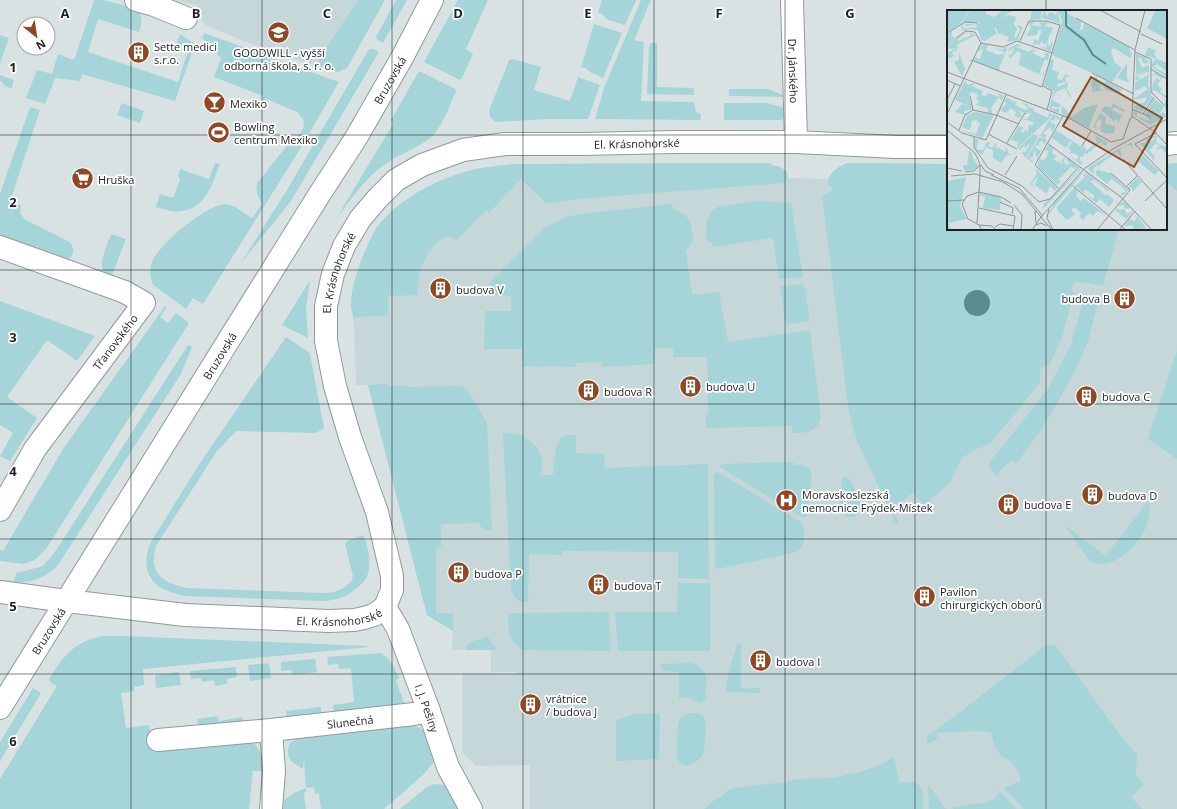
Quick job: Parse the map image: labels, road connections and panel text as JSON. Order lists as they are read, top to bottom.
{
  "streets": {
    "street": [
      "Dr. Jánského",
      "Bruzovská",
      "El. Krásnohorské",
      "Třanovského",
      "I. J. Pešiny",
      "Slunečná"
    ]
  },
  "crossings": [
    ["Dr. Jánského", "El. Krásnohorské"],
    ["Bruzovská", "El. Krásnohorské"],
    ["El. Krásnohorské", "I. J. Pešiny"],
    ["I. J. Pešiny", "Slunečná"]
  ],
  "places": {
    "school or university": ["GOODWILL - vyšší odborná škola, s. r. o."],
    "building": [
      "Sette medici s.r.o.",
      "budova V",
      "budova B",
      "budova U",
      "budova R",
      "budova C",
      "budova D",
      "budova E",
      "budova P",
      "budova T",
      "Pavilon chirurgických oborů",
      "budova I",
      "vrátnice / budova J"
    ],
    "bar": ["Mexiko"],
    "sports": ["Bowling centrum Mexiko"],
    "supermarket": ["Hruška"],
    "hospital": ["Moravskoslezská nemocnice Frýdek-Místek"]
  },
  "north": "bottom right",
  "grid": {
    "columns": [
      "A",
      "B",
      "C",
      "D",
      "E",
      "F",
      "G"
    ],
    "rows": [
      "1",
      "2",
      "3",
      "4",
      "5",
      "6"
    ]
  }
}
